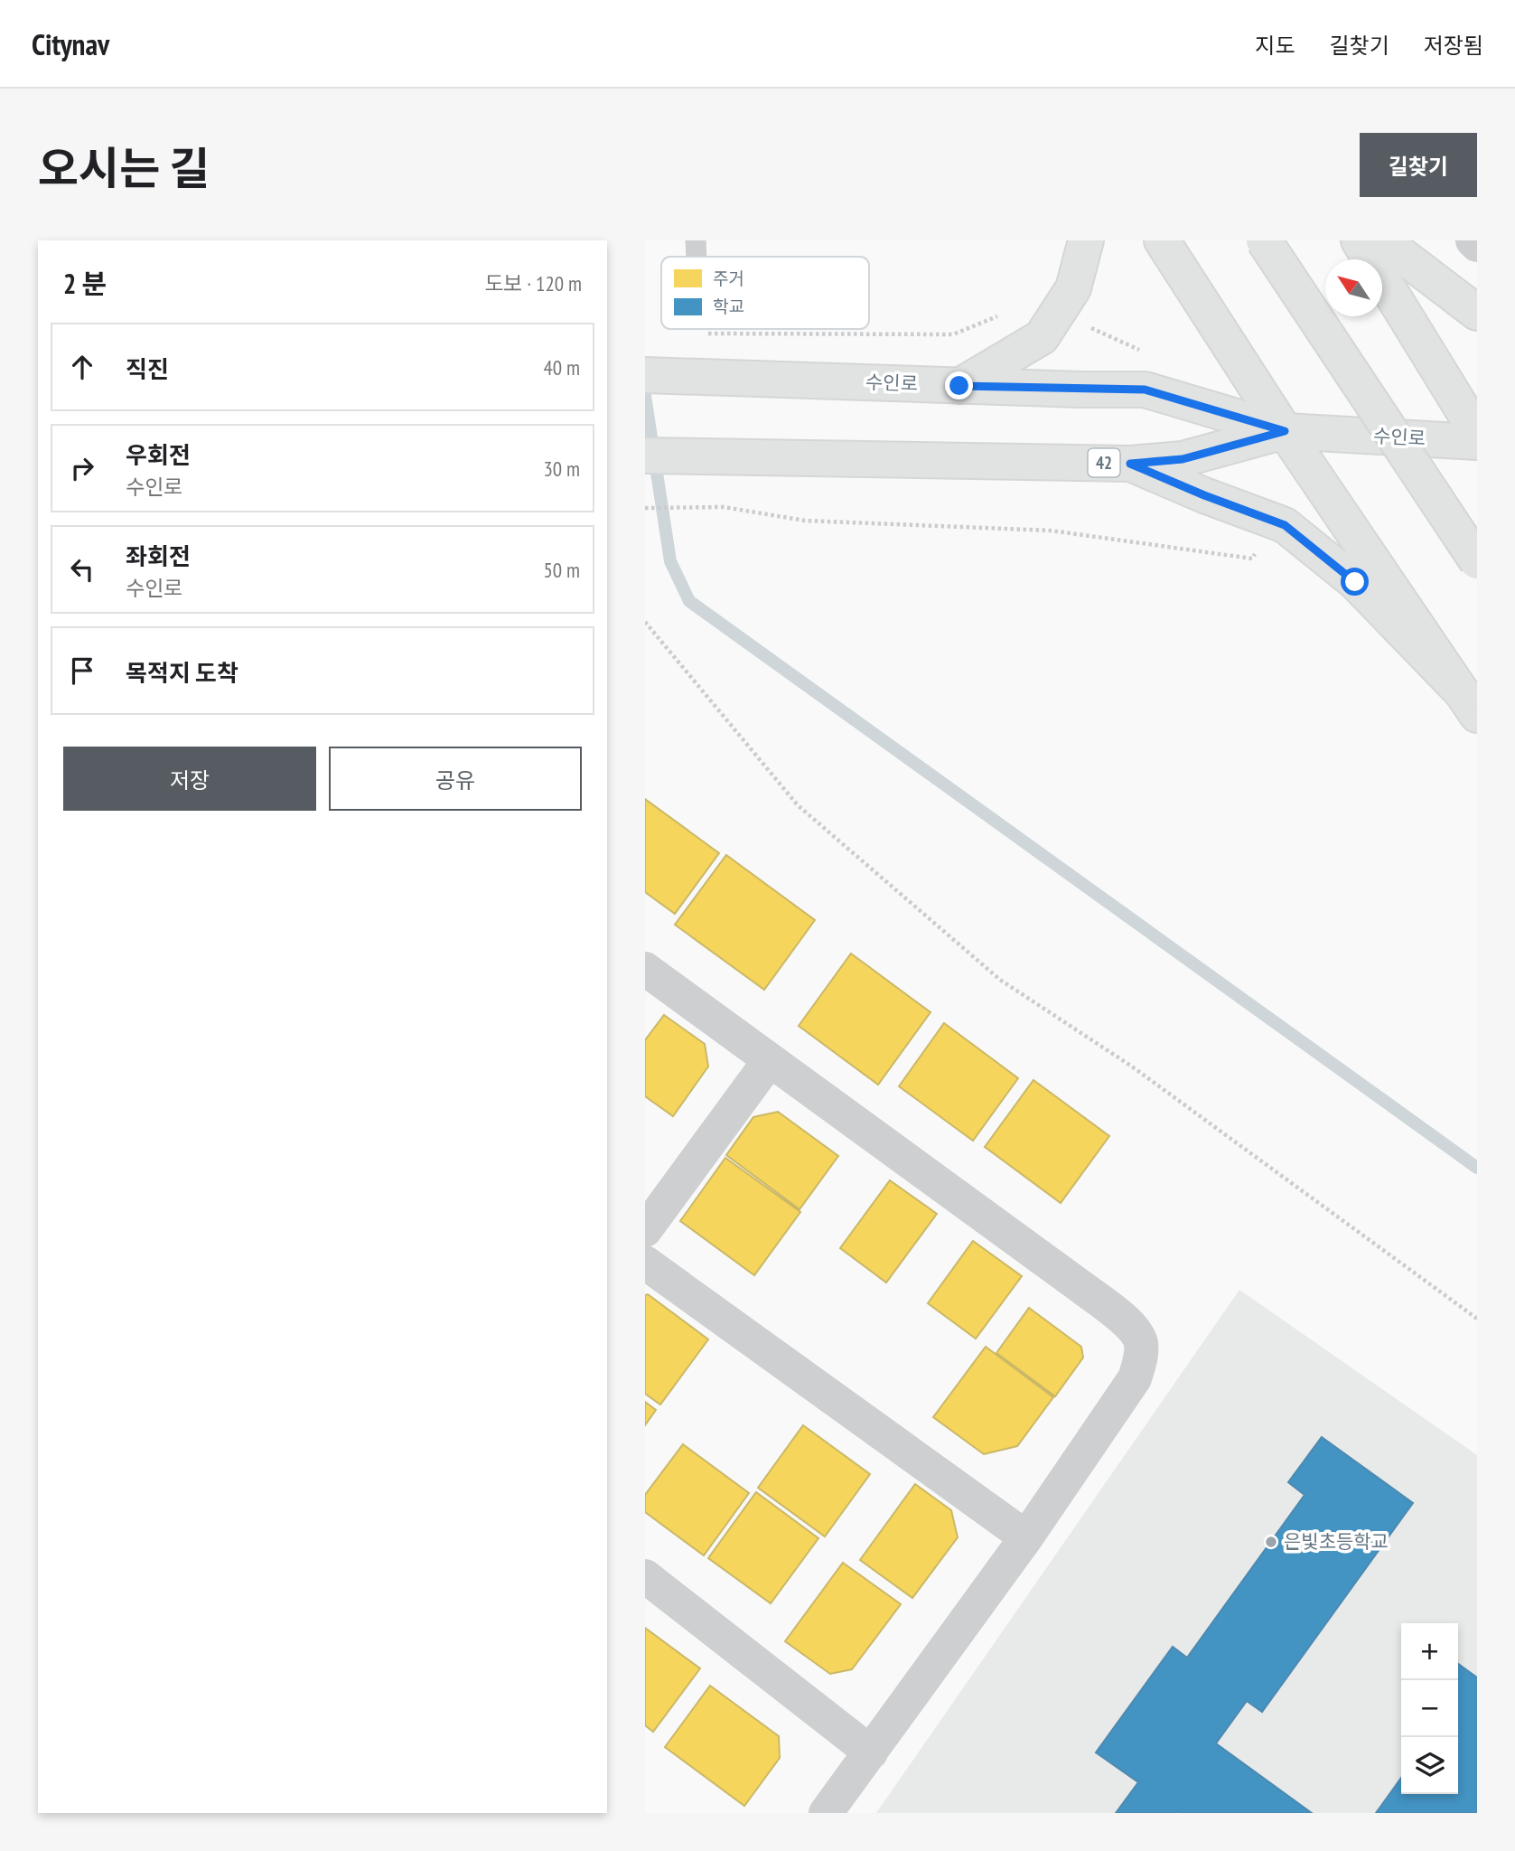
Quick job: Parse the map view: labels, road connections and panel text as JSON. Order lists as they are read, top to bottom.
{
  "streets": {
    "main road": ["수인로", "42"]
  },
  "places": ["은빛초등학교"],
  "legend": ["주거", "학교"],
  "north": "top left",
  "page": {
    "header": "Citynav",
    "nav": ["지도", "길찾기", "저장됨"],
    "title": "오시는 길",
    "buttons": [
      "길찾기",
      ["저장", "공유"]
    ],
    "heading": ["2 분", "도보 · 120 m"],
    "list": [
      ["직진", "40 m"],
      ["우회전", "수인로", "30 m"],
      ["좌회전", "수인로", "50 m"],
      "목적지 도착"
    ],
    "map_buttons": ["+", "−"]
  }
}
